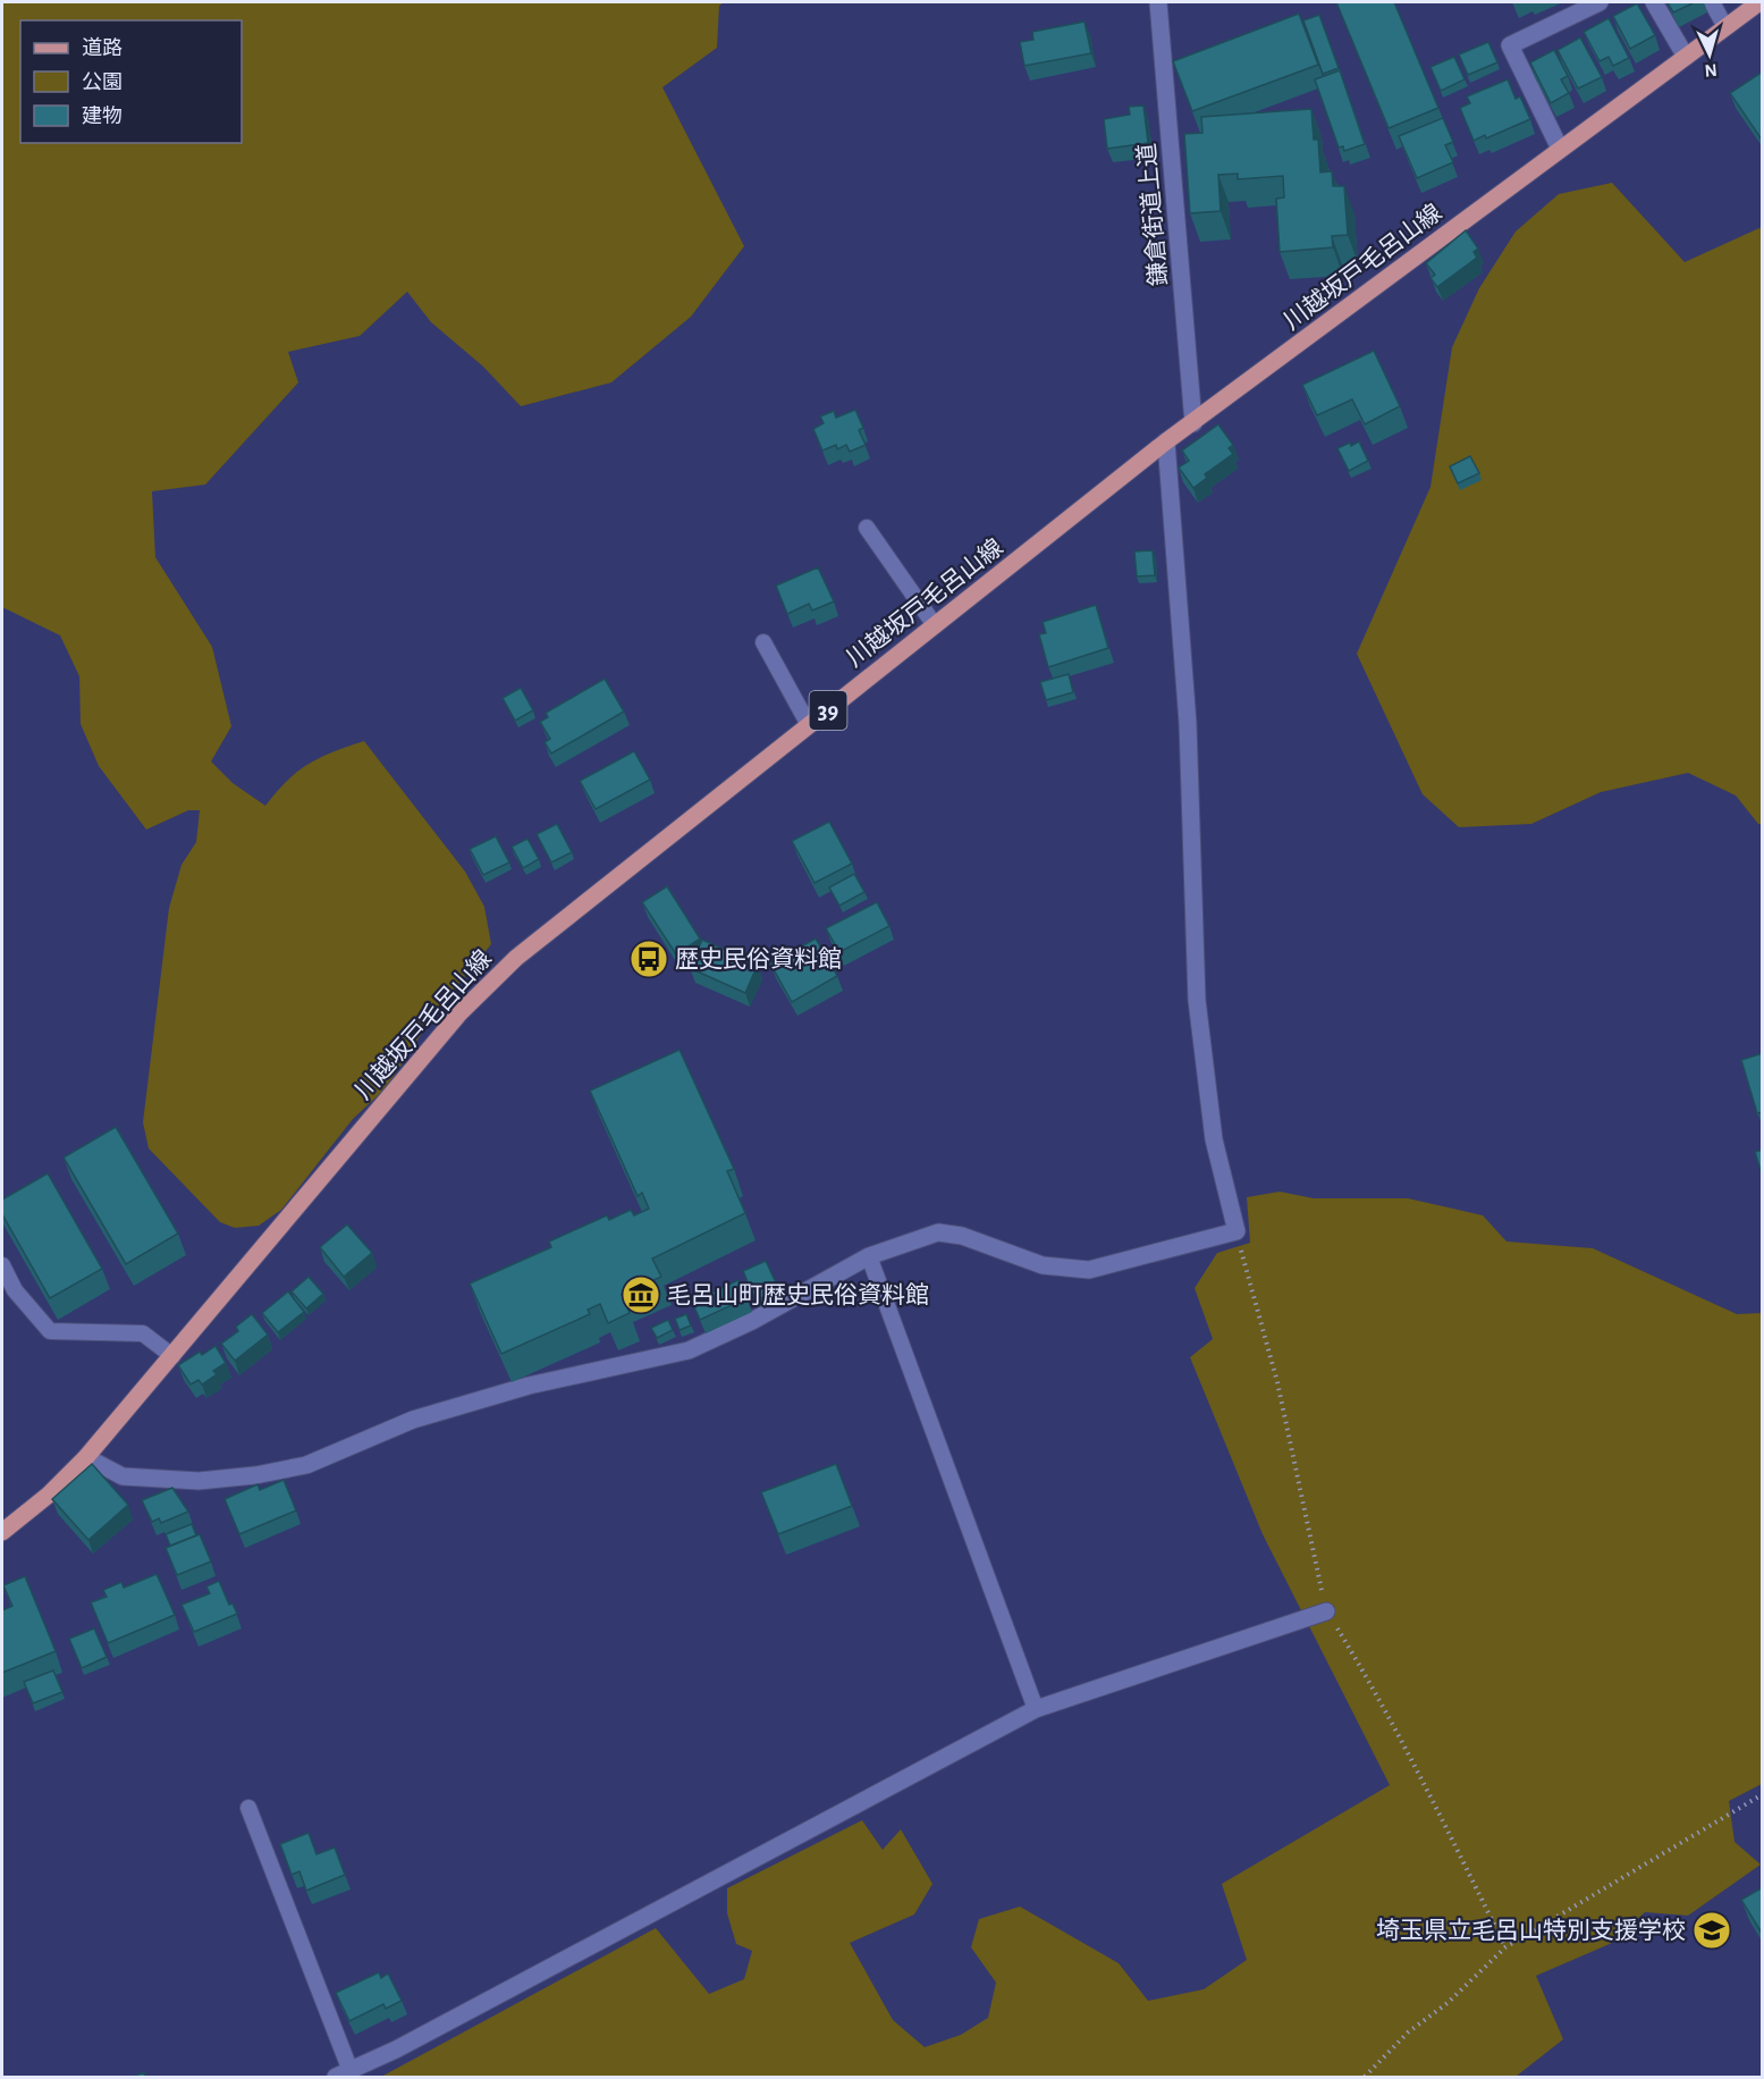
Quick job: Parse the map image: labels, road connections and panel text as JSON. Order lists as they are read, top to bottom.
{
  "streets": {
    "main road": ["川越坂戸毛呂山線", "39"],
    "street": ["鎌倉街道上道"]
  },
  "crossings": [
    ["鎌倉街道上道", "川越坂戸毛呂山線"]
  ],
  "places": {
    "bus stop": ["歴史民俗資料館"],
    "museum": ["毛呂山町歴史民俗資料館"],
    "school or university": ["埼玉県立毛呂山特別支援学校"]
  },
  "legend": ["道路", "公園", "建物"],
  "north": "bottom"
}
